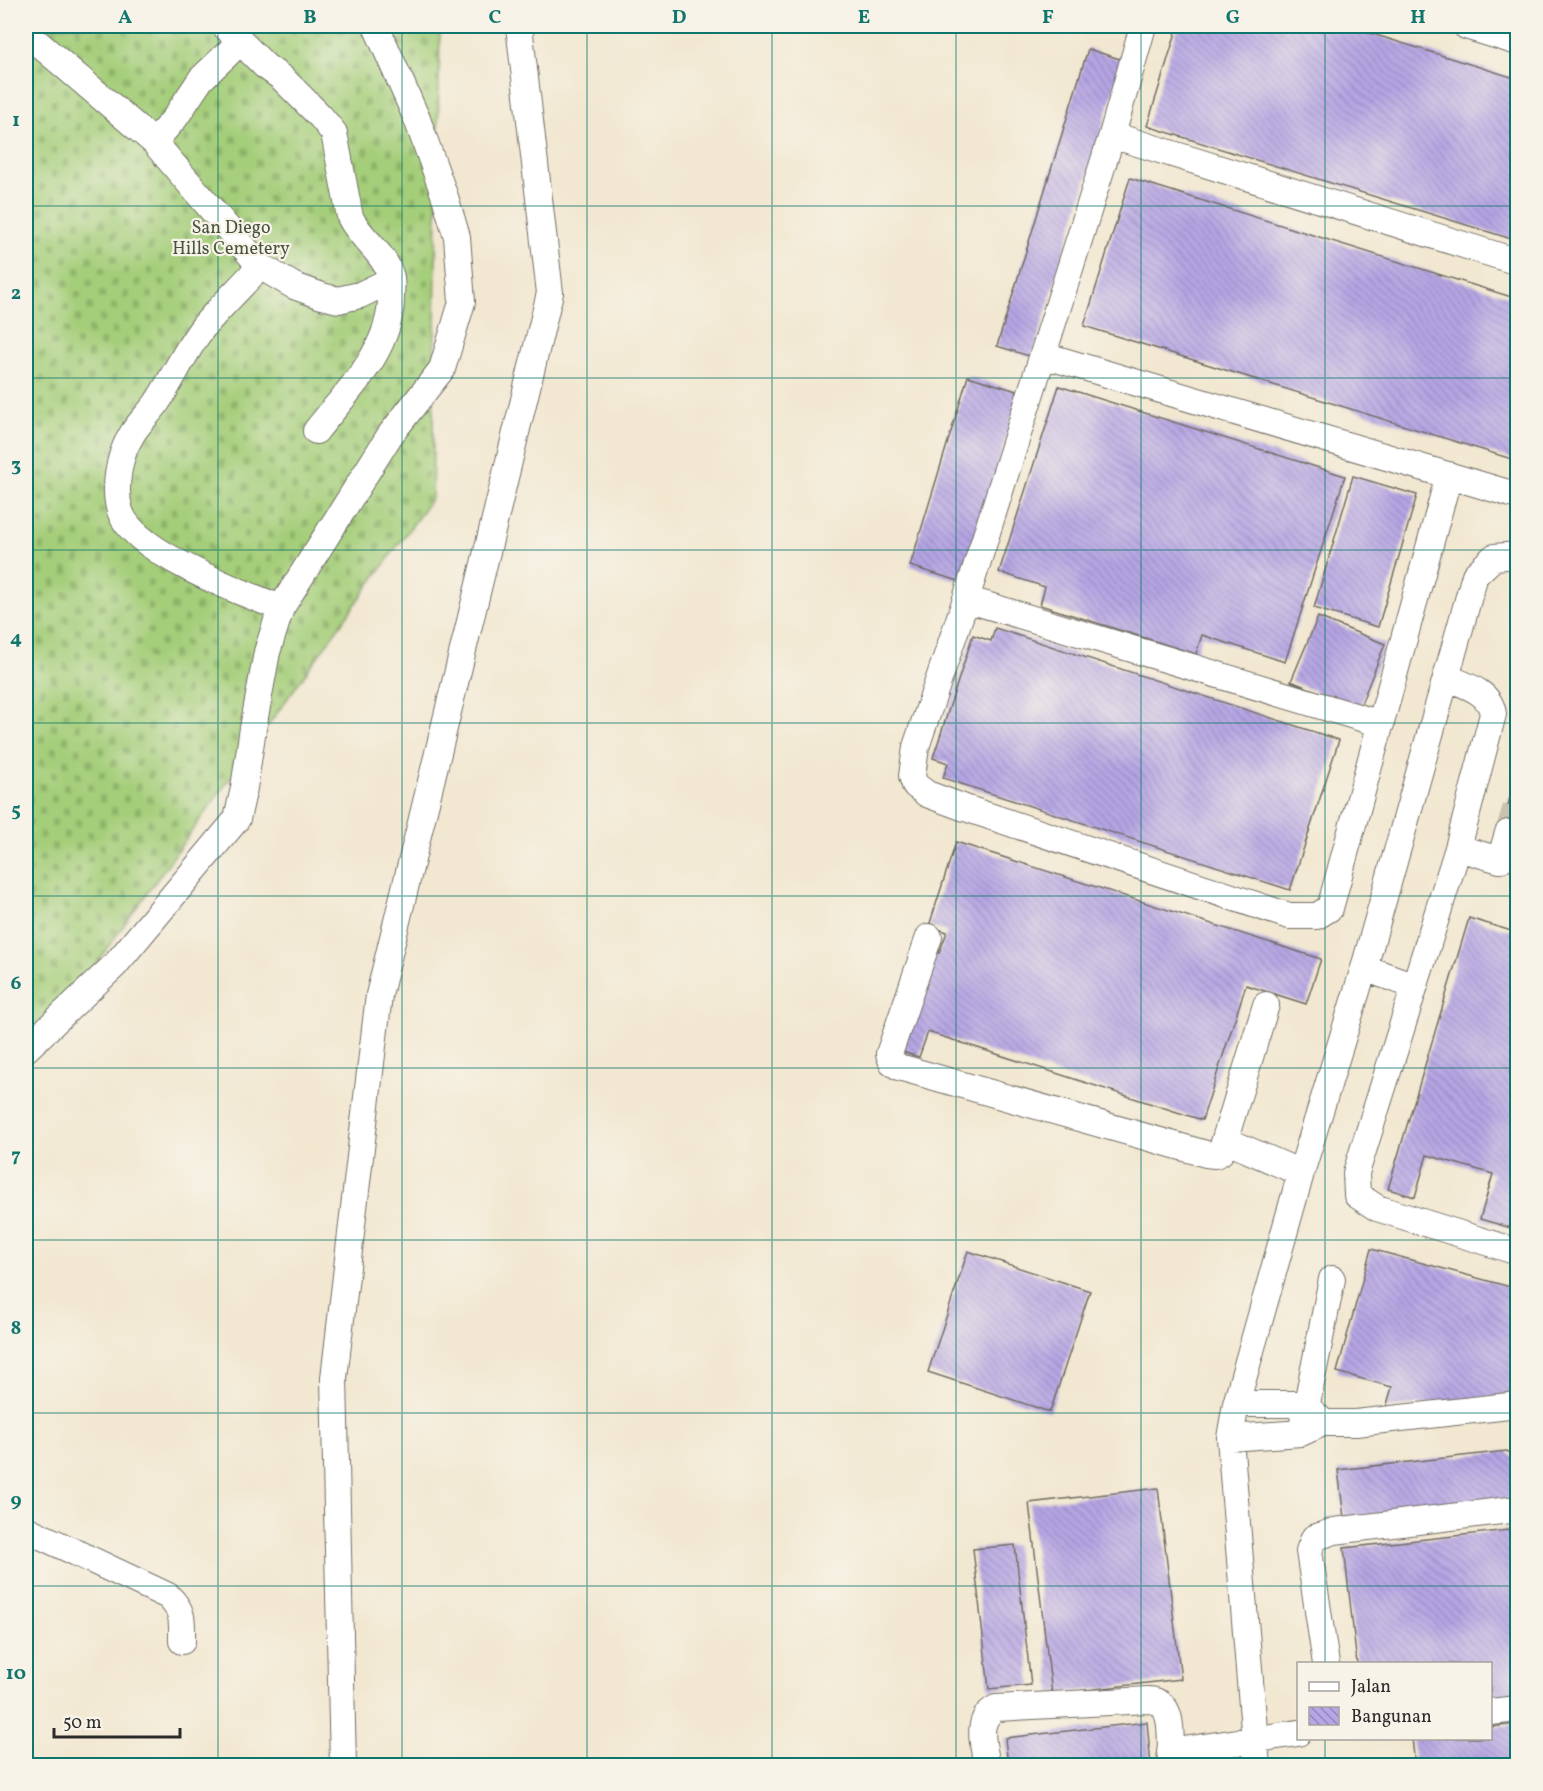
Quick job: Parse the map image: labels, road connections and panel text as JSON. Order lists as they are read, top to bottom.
{
  "parks": ["San Diego Hills Cemetery"],
  "legend": ["Jalan", "Bangunan"],
  "scale_bar": "50 m",
  "grid": {
    "columns": [
      "A",
      "B",
      "C",
      "D",
      "E",
      "F",
      "G",
      "H"
    ],
    "rows": [
      "1",
      "2",
      "3",
      "4",
      "5",
      "6",
      "7",
      "8",
      "9",
      "10"
    ]
  }
}
